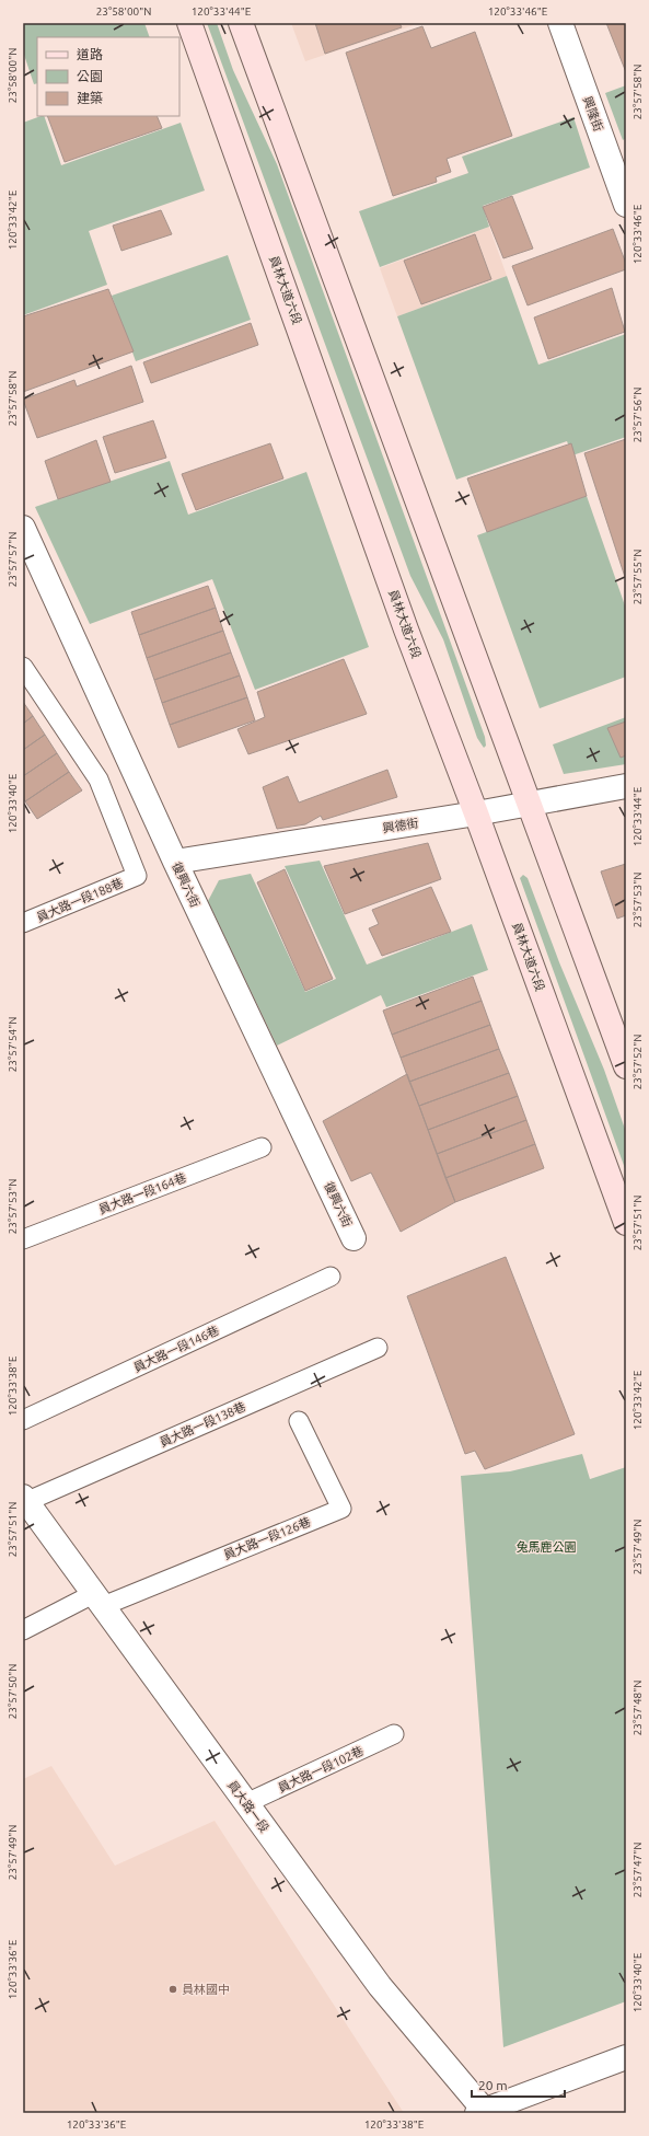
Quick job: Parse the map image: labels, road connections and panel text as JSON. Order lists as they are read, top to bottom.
{
  "streets": {
    "main road": ["員林大道六段"],
    "street": [
      "興隆街",
      "興德街",
      "復興六街",
      "員大路一段"
    ],
    "lane": [
      "員大路一段188巷",
      "員大路一段164巷",
      "員大路一段146巷",
      "員大路一段138巷",
      "員大路一段126巷",
      "員大路一段102巷"
    ]
  },
  "crossings": [
    ["員林大道六段", "興德街"],
    ["興德街", "復興六街"],
    ["員大路一段138巷", "員大路一段"],
    ["員大路一段126巷", "員大路一段"],
    ["員大路一段102巷", "員大路一段"]
  ],
  "parks": ["兔馬鹿公園"],
  "places": ["員林國中"],
  "legend": ["道路", "公園", "建築"],
  "scale_bar": "20 m",
  "coordinates": [
    "23°58'00\"N",
    "120°33'44\"E",
    "120°33'46\"E",
    "23°57'58\"N",
    "120°33'42\"E",
    "23°57'56\"N",
    "23°57'57\"N",
    "23°57'55\"N",
    "120°33'40\"E",
    "23°57'53\"N",
    "23°57'54\"N",
    "23°57'52\"N",
    "23°57'51\"N",
    "120°33'38\"E",
    "23°57'49\"N",
    "23°57'50\"N",
    "23°57'48\"N",
    "23°57'47\"N",
    "120°33'36\"E"
  ]
}
